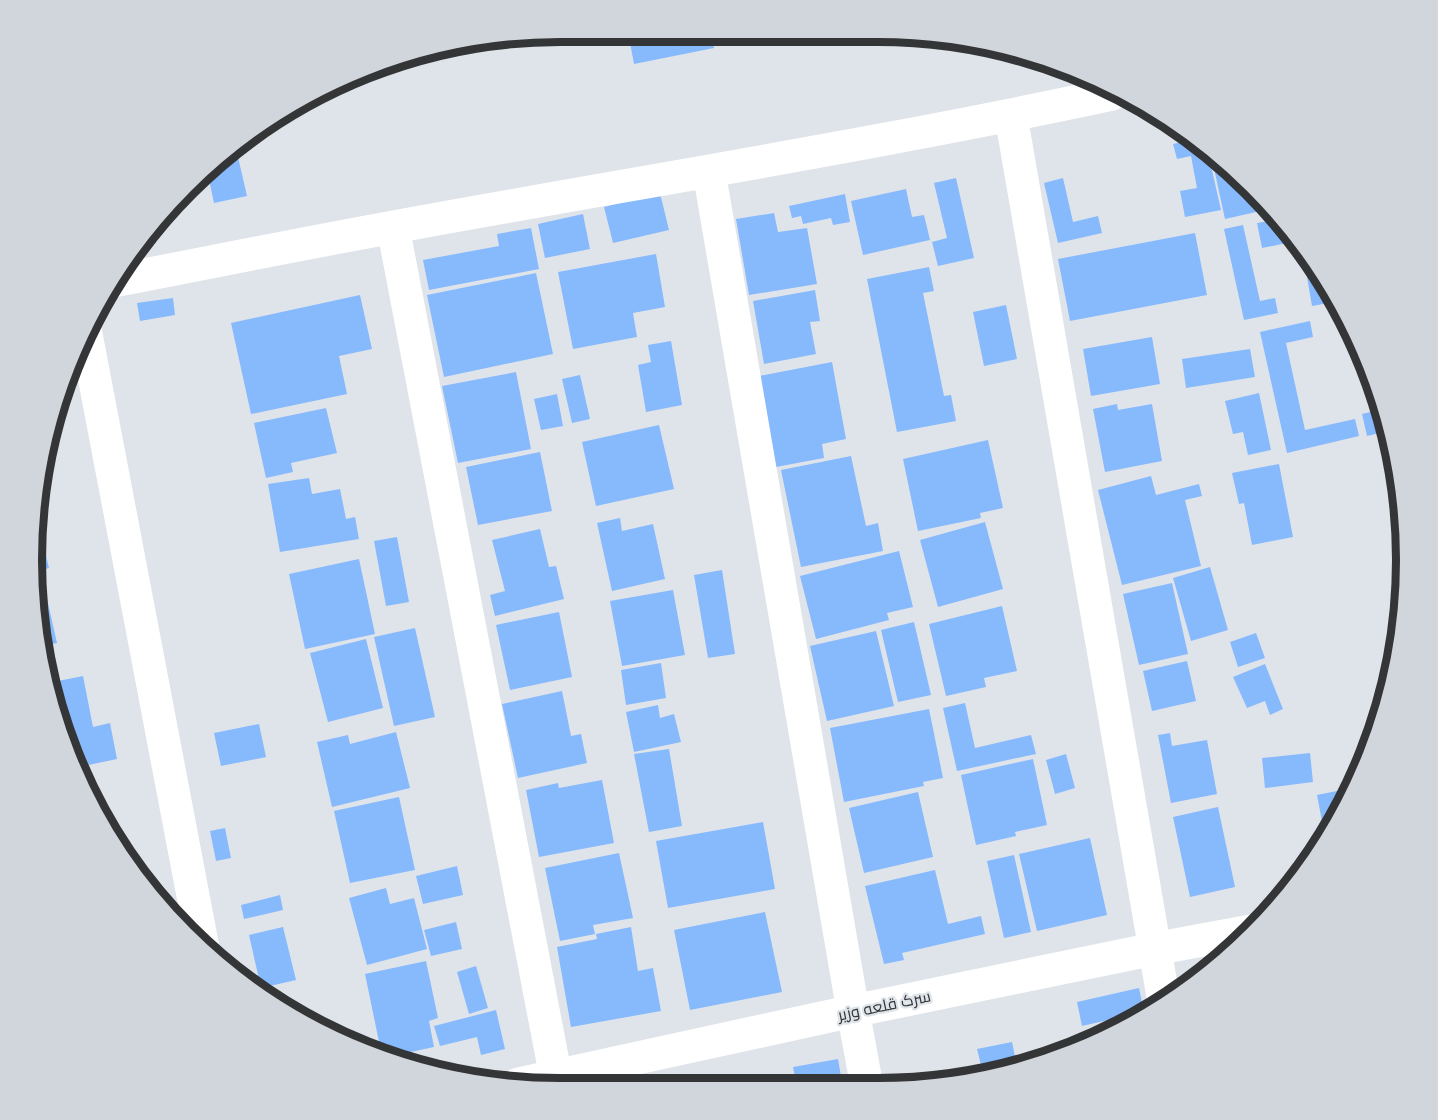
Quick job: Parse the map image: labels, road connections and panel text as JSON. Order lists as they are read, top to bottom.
{
  "streets": {
    "street": ["سرک قلعه وزیر"]
  }
}
